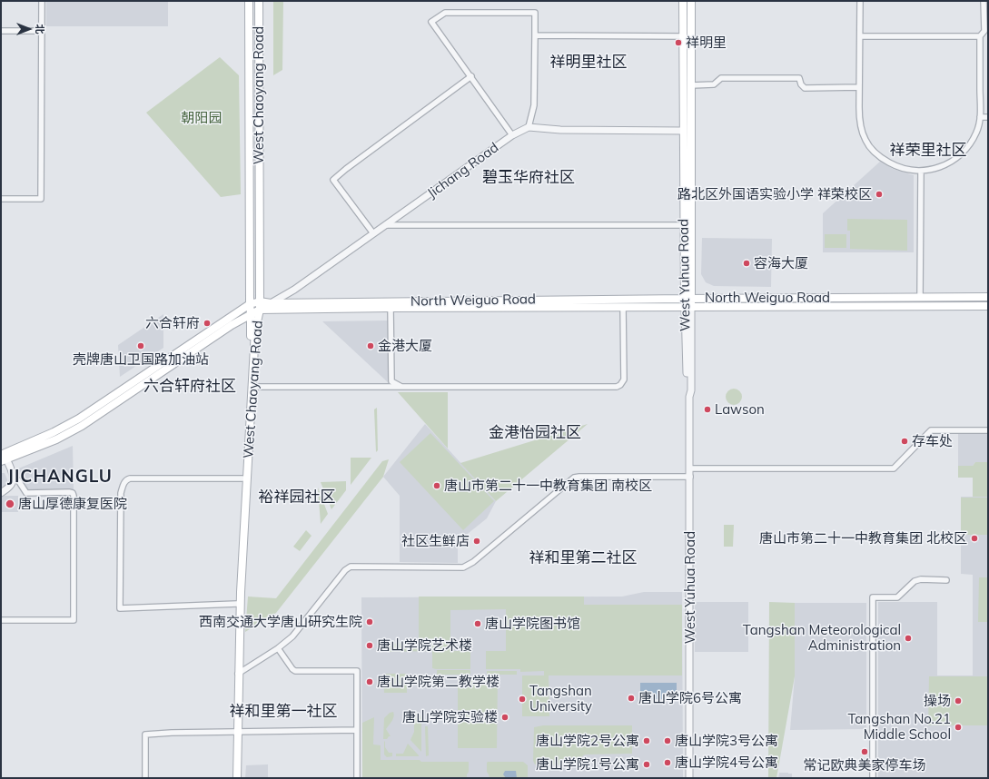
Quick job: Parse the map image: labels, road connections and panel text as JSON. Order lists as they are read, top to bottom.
{
  "streets": {
    "main road": ["West Chaoyang Road", "West Yuhua Road", "North Weiguo Road"],
    "street": ["Jichang Road"]
  },
  "crossings": [
    ["West Chaoyang Road", "North Weiguo Road"],
    ["Jichang Road", "North Weiguo Road"],
    ["West Yuhua Road", "North Weiguo Road"]
  ],
  "districts": [
    "祥明里社区",
    "祥荣里社区",
    "碧玉华府社区",
    "六合轩府社区",
    "金港怡园社区",
    "JICHANGLU",
    "裕祥园社区",
    "祥和里第二社区",
    "祥和里第一社区"
  ],
  "parks": ["朝阳园"],
  "places": [
    "祥明里",
    "路北区外国语实验小学 祥荣校区",
    "容海大厦",
    "六合轩府",
    "壳牌唐山卫国路加油站",
    "金港大厦",
    "Lawson",
    "存车处",
    "唐山市第二十一中教育集团 南校区",
    "唐山厚德康复医院",
    "唐山市第二十一中教育集团 北校区",
    "社区生鲜店",
    "西南交通大学唐山研究生院",
    "唐山学院图书馆",
    "Tangshan Meteorological Administration",
    "唐山学院艺术楼",
    "唐山学院第二教学楼",
    "唐山学院6号公寓",
    "Tangshan University",
    "操场",
    "唐山学院实验楼",
    "Tangshan No.21 Middle School",
    "唐山学院2号公寓",
    "唐山学院3号公寓",
    "常记欧典美家停车场",
    "唐山学院4号公寓",
    "唐山学院1号公寓"
  ],
  "north": "right"
}
